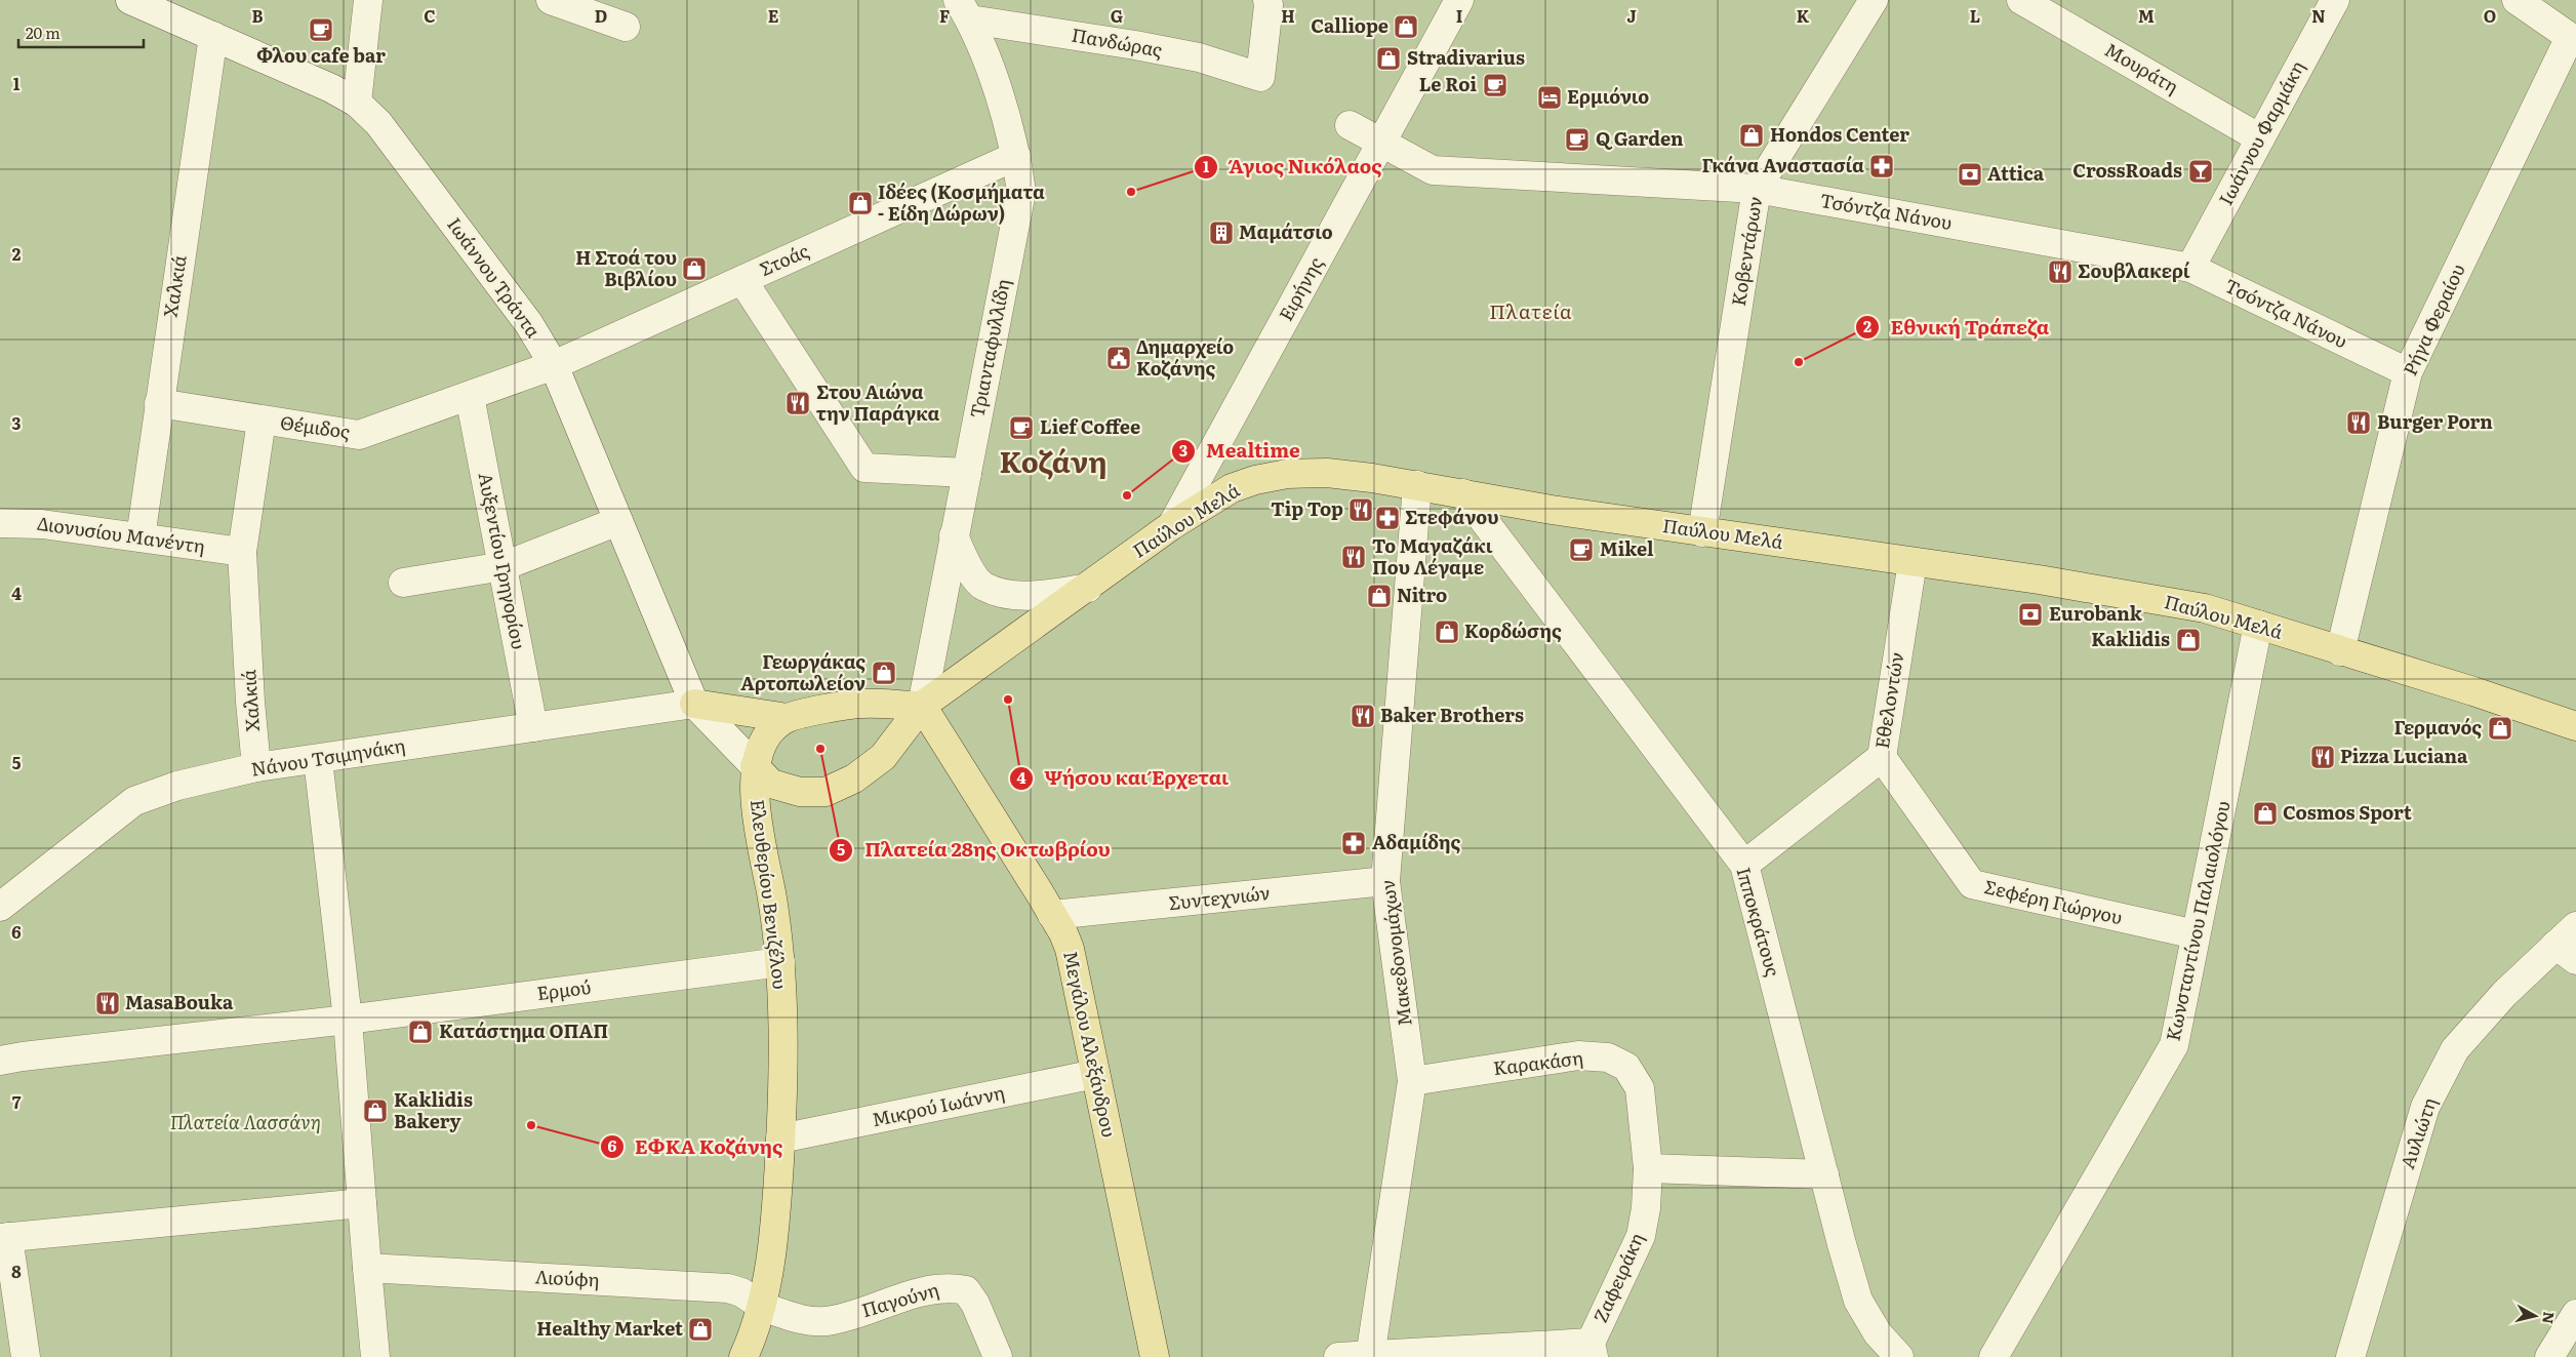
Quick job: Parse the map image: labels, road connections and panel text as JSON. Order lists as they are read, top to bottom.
{
  "streets": {
    "main road": ["Παύλου Μελά", "Ελευθερίου Βενιζέλου", "Μεγάλου Αλεξάνδρου"],
    "street": [
      "Πανδώρας",
      "Μουράτη",
      "Ιωάννου Φαρμάκη",
      "Τσόντζα Νάνου",
      "Κοβεντάρων",
      "Στοάς",
      "Ιωάννου Τράντα",
      "Χαλκιά",
      "Ειρήνης",
      "Ρήγα Φεραίου",
      "Τριανταφυλλίδη",
      "Θέμιδος",
      "Διονυσίου Μανέντη",
      "Αυξεντίου Γρηγορίου",
      "Εθελοντών",
      "Νάνου Τσιμηνάκη",
      "Συντεχνιών",
      "Σεφέρη Γιώργου",
      "Κωνσταντίνου Παλαιολόγου",
      "Ιπποκράτους",
      "Μακεδονομάχων",
      "Ερμού",
      "Καρακάση",
      "Μικρού Ιωάννη",
      "Αυλιώτη",
      "Ζαφειράκη",
      "Λιούφη",
      "Παγούνη"
    ]
  },
  "crossings": [
    ["Πανδώρας", "Τριανταφυλλίδη"],
    ["Μουράτη", "Ιωάννου Φαρμάκη"],
    ["Ιωάννου Φαρμάκη", "Τσόντζα Νάνου"],
    ["Τσόντζα Νάνου", "Κοβεντάρων"],
    ["Τσόντζα Νάνου", "Ειρήνης"],
    ["Τσόντζα Νάνου", "Ρήγα Φεραίου"],
    ["Κοβεντάρων", "Παύλου Μελά"],
    ["Στοάς", "Ιωάννου Τράντα"],
    ["Στοάς", "Τριανταφυλλίδη"],
    ["Στοάς", "Θέμιδος"],
    ["Ιωάννου Τράντα", "Χαλκιά"],
    ["Ιωάννου Τράντα", "Θέμιδος"],
    ["Ιωάννου Τράντα", "Νάνου Τσιμηνάκη"],
    ["Χαλκιά", "Θέμιδος"],
    ["Χαλκιά", "Διονυσίου Μανέντη"],
    ["Χαλκιά", "Νάνου Τσιμηνάκη"],
    ["Ειρήνης", "Παύλου Μελά"],
    ["Ρήγα Φεραίου", "Παύλου Μελά"],
    ["Τριανταφυλλίδη", "Παύλου Μελά"],
    ["Τριανταφυλλίδη", "Μεγάλου Αλεξάνδρου"],
    ["Θέμιδος", "Αυξεντίου Γρηγορίου"],
    ["Παύλου Μελά", "Εθελοντών"],
    ["Παύλου Μελά", "Ελευθερίου Βενιζέλου"],
    ["Παύλου Μελά", "Κωνσταντίνου Παλαιολόγου"],
    ["Παύλου Μελά", "Ιπποκράτους"],
    ["Παύλου Μελά", "Μακεδονομάχων"],
    ["Παύλου Μελά", "Μεγάλου Αλεξάνδρου"],
    ["Αυξεντίου Γρηγορίου", "Νάνου Τσιμηνάκη"],
    ["Εθελοντών", "Σεφέρη Γιώργου"],
    ["Εθελοντών", "Ιπποκράτους"],
    ["Ελευθερίου Βενιζέλου", "Ερμού"],
    ["Ελευθερίου Βενιζέλου", "Μικρού Ιωάννη"],
    ["Ελευθερίου Βενιζέλου", "Λιούφη"],
    ["Ελευθερίου Βενιζέλου", "Παγούνη"],
    ["Συντεχνιών", "Μακεδονομάχων"],
    ["Συντεχνιών", "Μεγάλου Αλεξάνδρου"],
    ["Σεφέρη Γιώργου", "Κωνσταντίνου Παλαιολόγου"],
    ["Μακεδονομάχων", "Καρακάση"],
    ["Μεγάλου Αλεξάνδρου", "Μικρού Ιωάννη"],
    ["Καρακάση", "Ζαφειράκη"],
    ["Λιούφη", "Παγούνη"]
  ],
  "districts": ["Πλατεία", "Κοζάνη"],
  "parks": ["Πλατεία Λασσάνη"],
  "places": {
    "shop": [
      "Calliope",
      "Stradivarius",
      "Hondos Center",
      "Ιδέες (Κοσμήματα - Είδη Δώρων)",
      "Η Στοά του Βιβλίου",
      "Nitro",
      "Κορδώσης",
      "Kaklidis",
      "Γεωργάκας Αρτοπωλείον",
      "Γερμανός",
      "Cosmos Sport",
      "Κατάστημα ΟΠΑΠ",
      "Kaklidis Bakery",
      "Healthy Market"
    ],
    "cafe": [
      "Φλου cafe bar",
      "Le Roi",
      "Q Garden",
      "Lief Coffee",
      "Mikel"
    ],
    "hotel": ["Ερμιόνιο"],
    "pharmacy": ["Γκάνα Αναστασία", "Στεφάνου", "Αδαμίδης"],
    "bar": ["CrossRoads"],
    "bank": ["Attica", "Eurobank"],
    "other": [
      "Άγιος Νικόλαος",
      "Εθνική Τράπεζα",
      "Mealtime",
      "Ψήσου και Έρχεται",
      "Πλατεία 28ης Οκτωβρίου",
      "ΕΦΚΑ Κοζάνης"
    ],
    "building": ["Μαμάτσιο"],
    "restaurant": [
      "Σουβλακερί",
      "Στου Αιώνα την Παράγκα",
      "Burger Porn",
      "Tip Top",
      "Το Μαγαζάκι Που Λέγαμε",
      "Baker Brothers",
      "Pizza Luciana",
      "MasaBouka"
    ],
    "public building": ["Δημαρχείο Κοζάνης"]
  },
  "scale_bar": "20 m",
  "north": "right",
  "grid": {
    "columns": [
      "B",
      "C",
      "D",
      "E",
      "F",
      "G",
      "H",
      "I",
      "J",
      "K",
      "L",
      "M",
      "N",
      "O"
    ],
    "rows": [
      "1",
      "2",
      "3",
      "4",
      "5",
      "6",
      "7",
      "8"
    ]
  }
}
